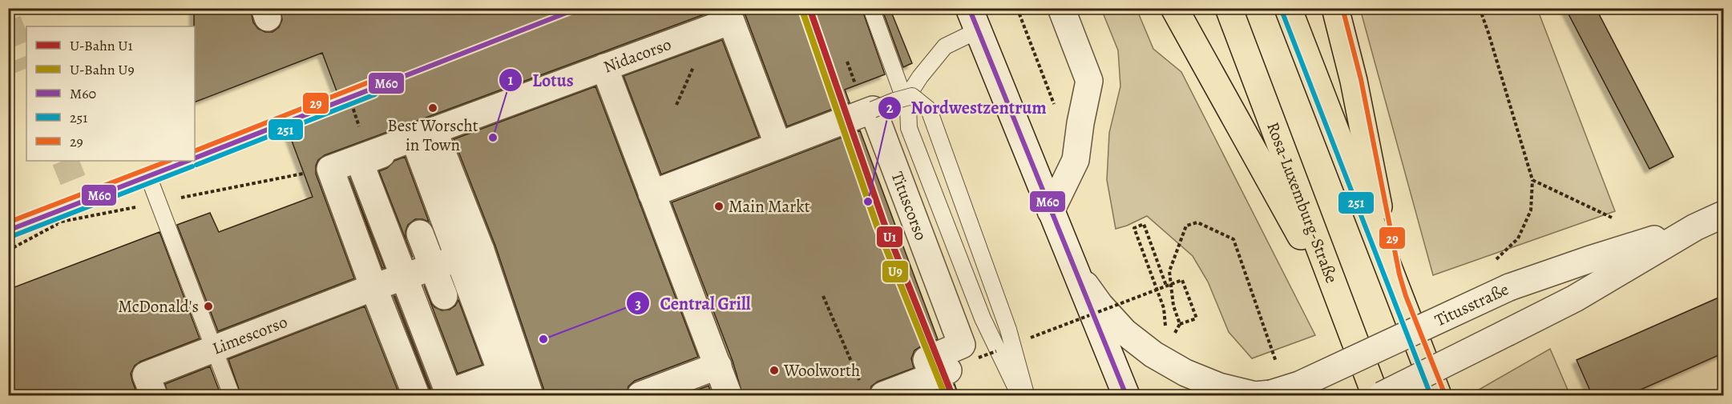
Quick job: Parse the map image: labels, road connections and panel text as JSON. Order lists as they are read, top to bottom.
{
  "streets": {
    "highway": ["Rosa-Luxemburg-Straße"],
    "street": [
      "Nidacorso",
      "Tituscorso",
      "Titusstraße",
      "Limescorso"
    ]
  },
  "places": [
    "Best Worscht in Town",
    "Lotus",
    "Nordwestzentrum",
    "Main Markt",
    "McDonald's",
    "Central Grill",
    "Woolworth"
  ],
  "lines": [
    "metro line U1",
    "transit line M60",
    "transit line 29",
    "metro line U9",
    "transit line 251"
  ],
  "legend": [
    "U-Bahn U1",
    "U-Bahn U9",
    "M60",
    "251",
    "29"
  ]
}
